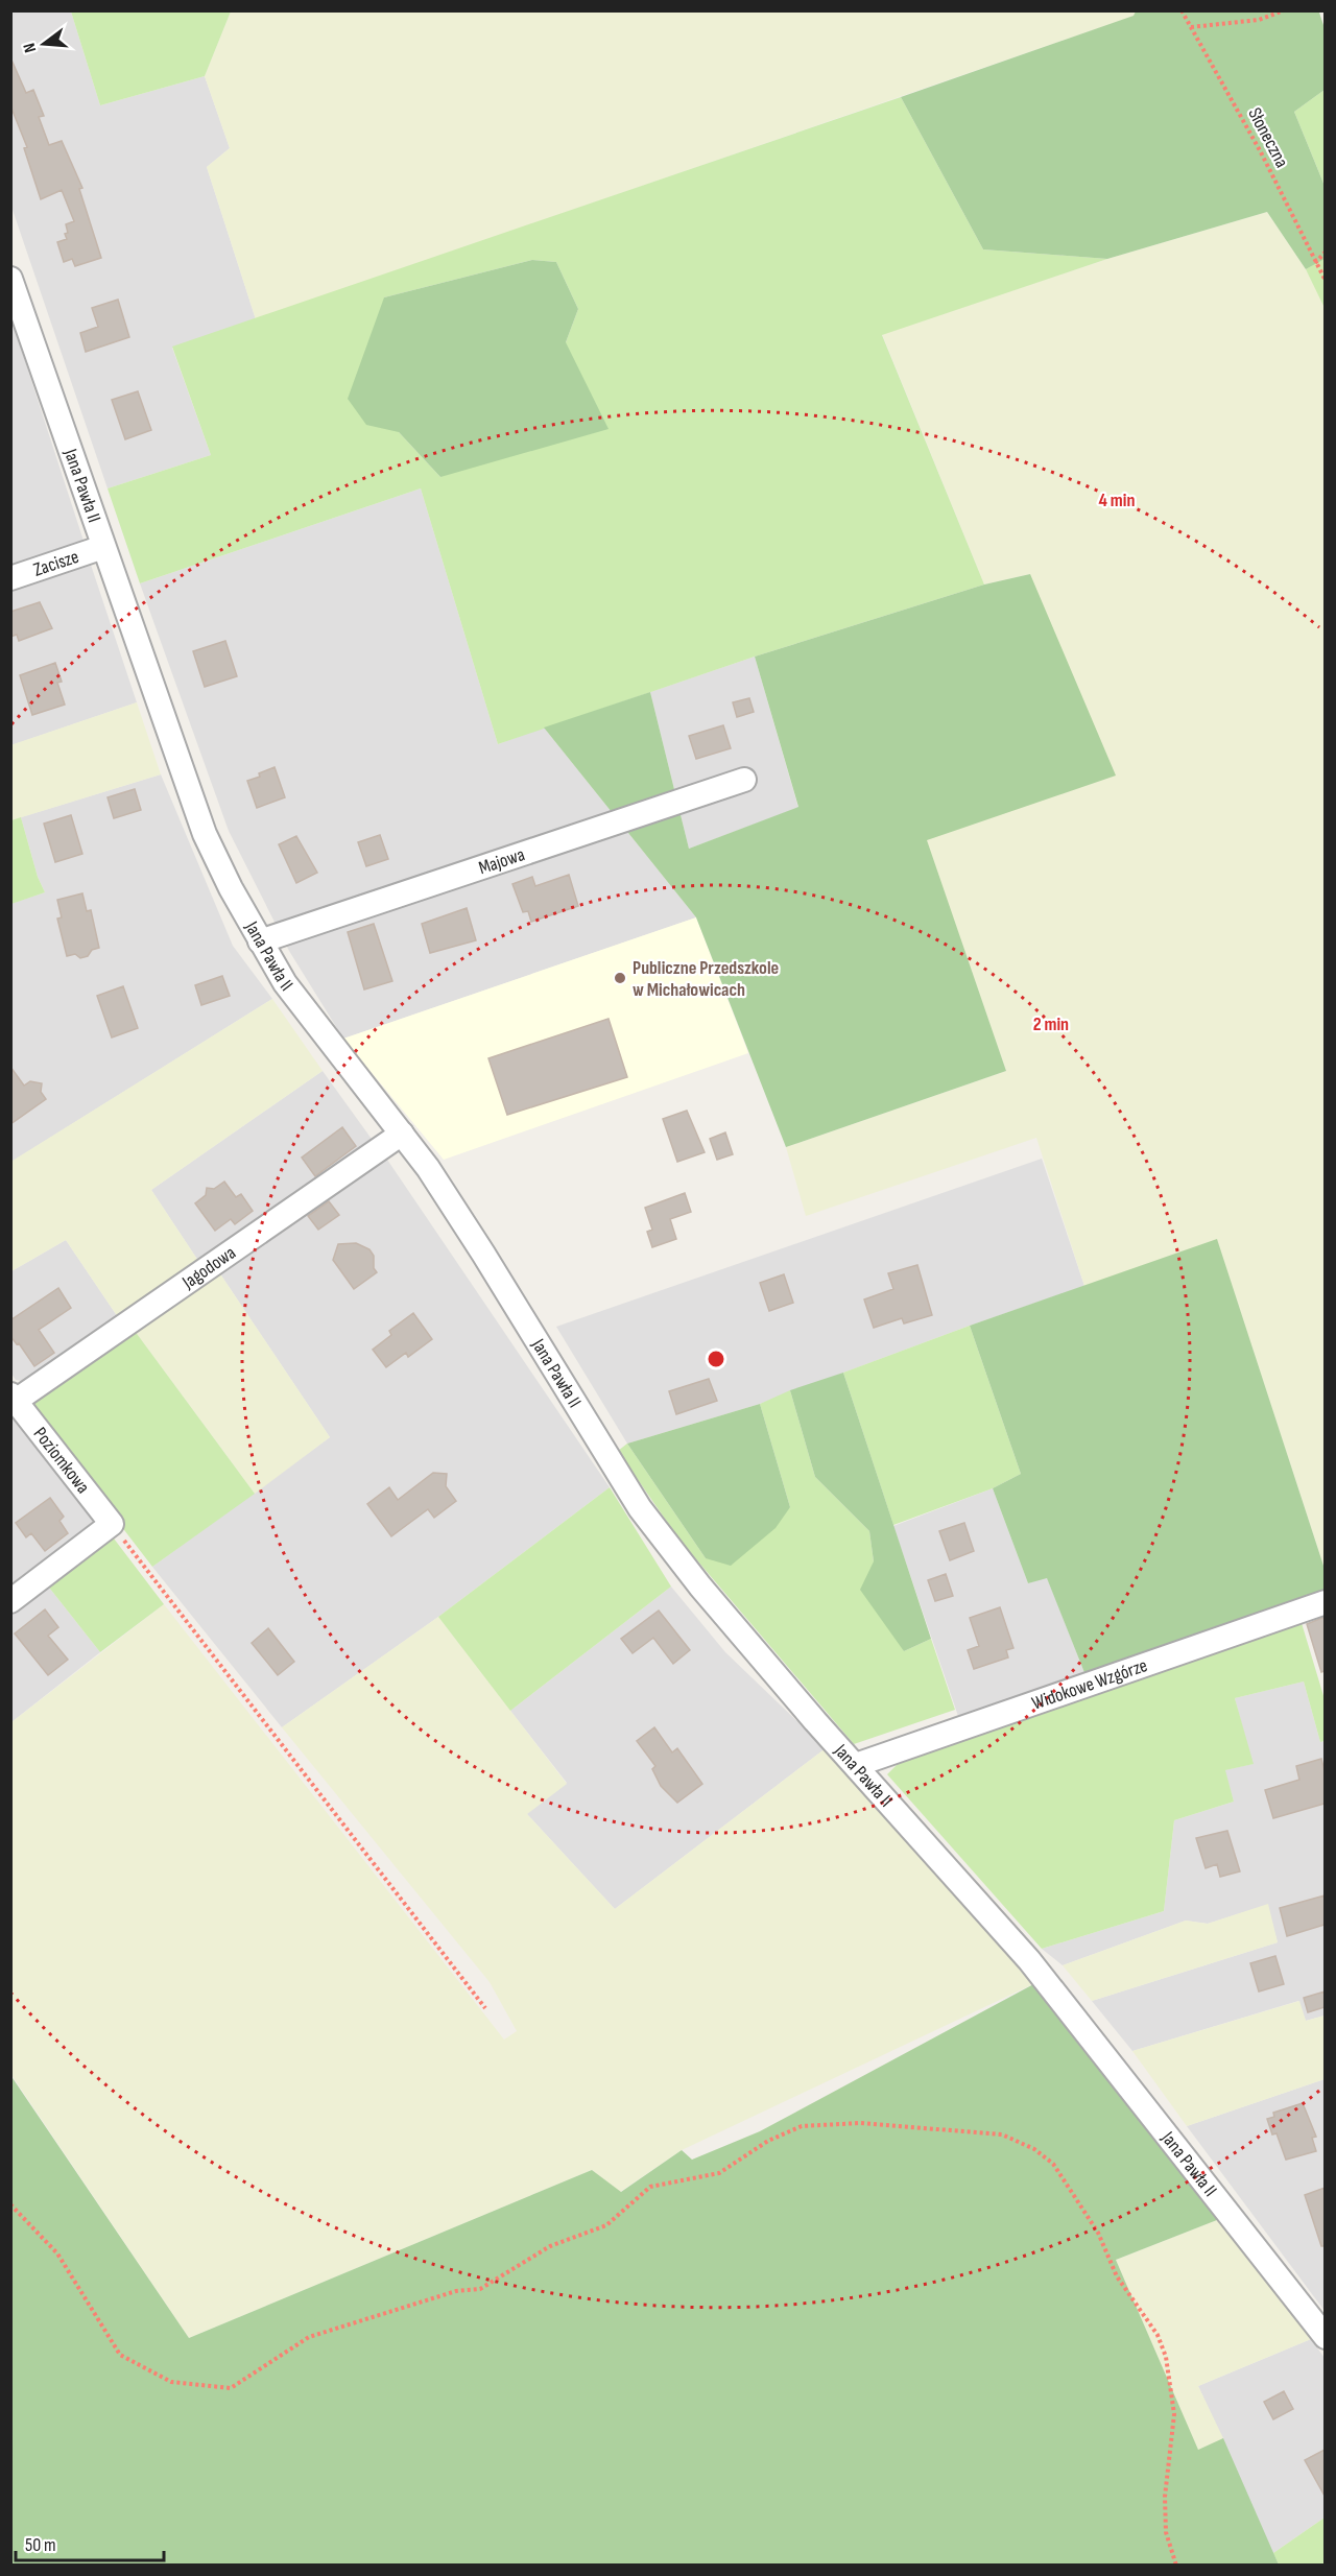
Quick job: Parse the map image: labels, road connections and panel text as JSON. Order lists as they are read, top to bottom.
{
  "streets": {
    "street": [
      "Jana Pawła II",
      "Zacisze",
      "Majowa",
      "Jagodowa",
      "Poziomkowa",
      "Widokowe Wzgórze"
    ],
    "path": ["Słoneczna"]
  },
  "crossings": [
    ["Jana Pawła II", "Zacisze"],
    ["Jana Pawła II", "Majowa"],
    ["Jana Pawła II", "Jagodowa"],
    ["Jana Pawła II", "Widokowe Wzgórze"],
    ["Jagodowa", "Poziomkowa"]
  ],
  "places": ["Publiczne Przedszkole w Michałowicach"],
  "scale_bar": "50 m",
  "north": "left",
  "rings": ["4 min", "2 min"]
}
